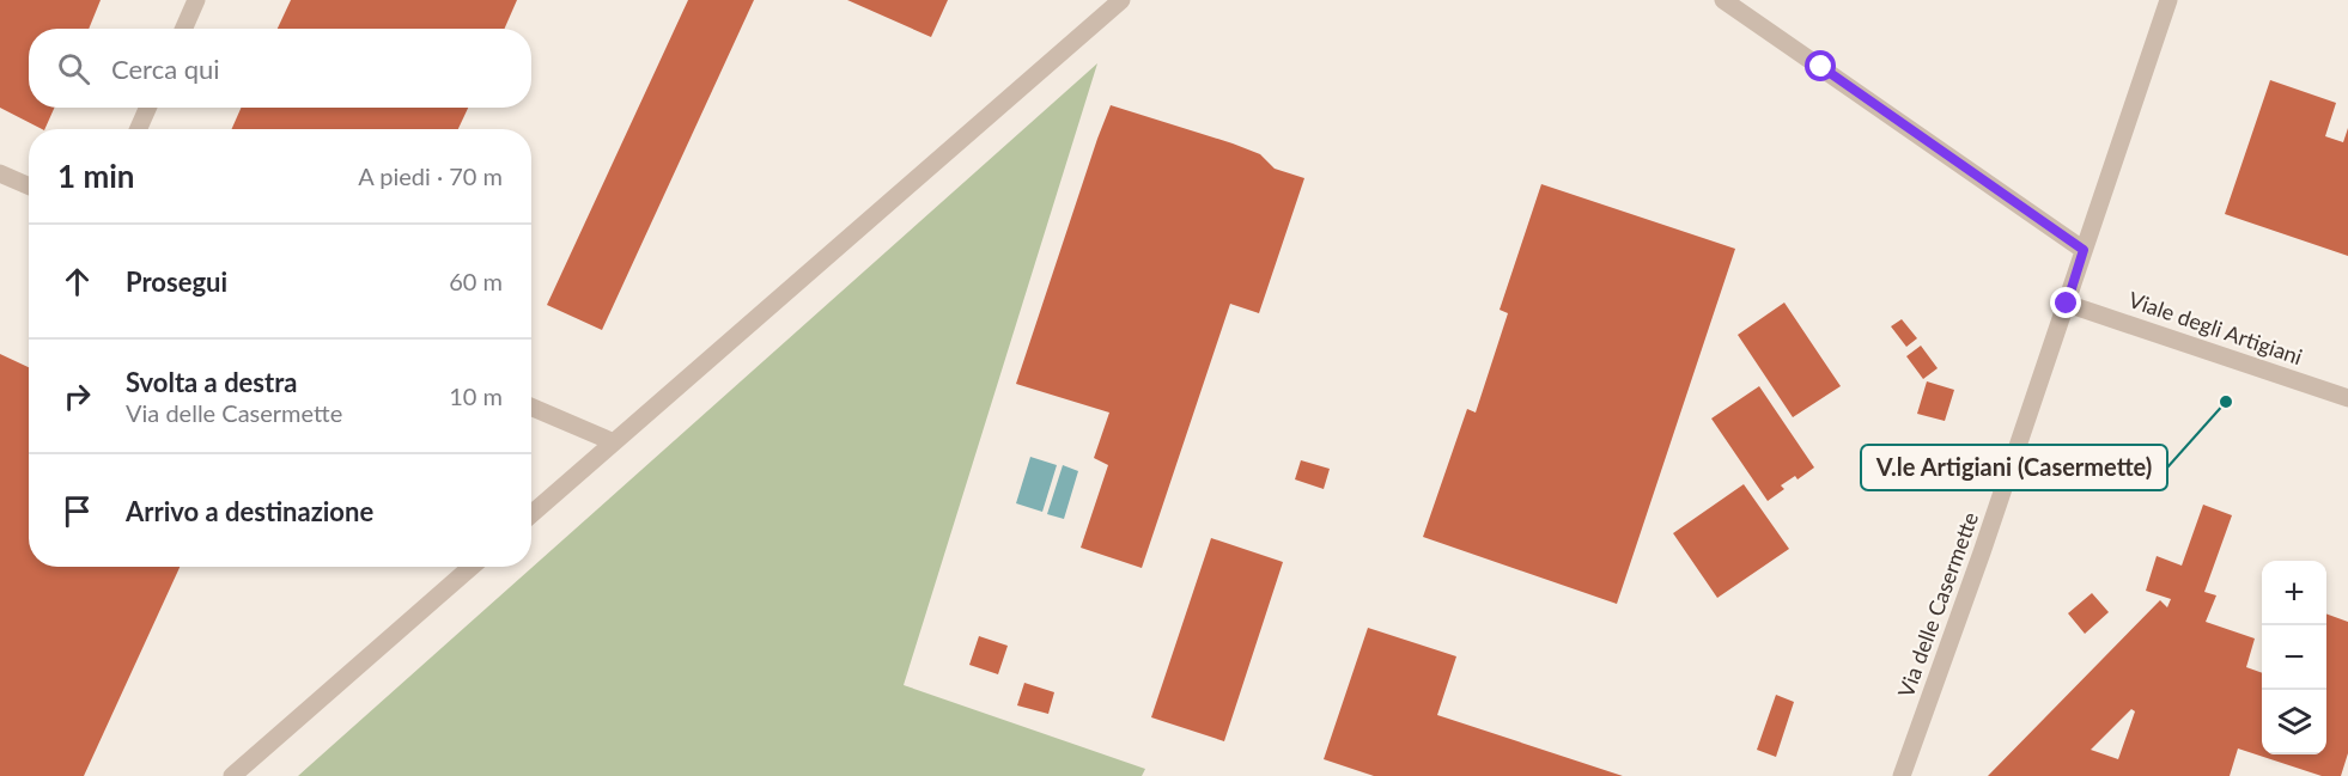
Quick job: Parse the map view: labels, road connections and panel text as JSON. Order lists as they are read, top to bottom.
{
  "streets": {
    "street": ["Viale degli Artigiani", "Via delle Casermette"]
  },
  "crossings": [
    ["Viale degli Artigiani", "Via delle Casermette"]
  ],
  "places": ["V.le Artigiani (Casermette)"],
  "page": {
    "search": "Cerca qui",
    "heading": ["1 min", "A piedi · 70 m"],
    "list": [
      ["Prosegui", "60 m"],
      ["Svolta a destra", "Via delle Casermette", "10 m"],
      "Arrivo a destinazione"
    ],
    "map_buttons": ["+", "−"]
  }
}
